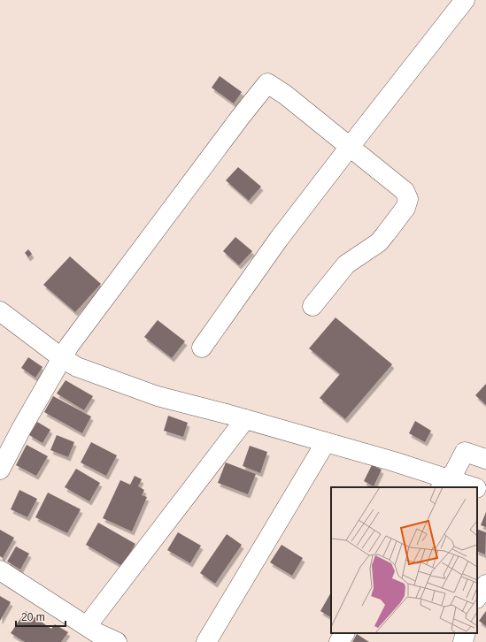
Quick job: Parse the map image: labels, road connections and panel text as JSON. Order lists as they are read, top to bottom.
{
  "scale_bar": "20 m"
}
